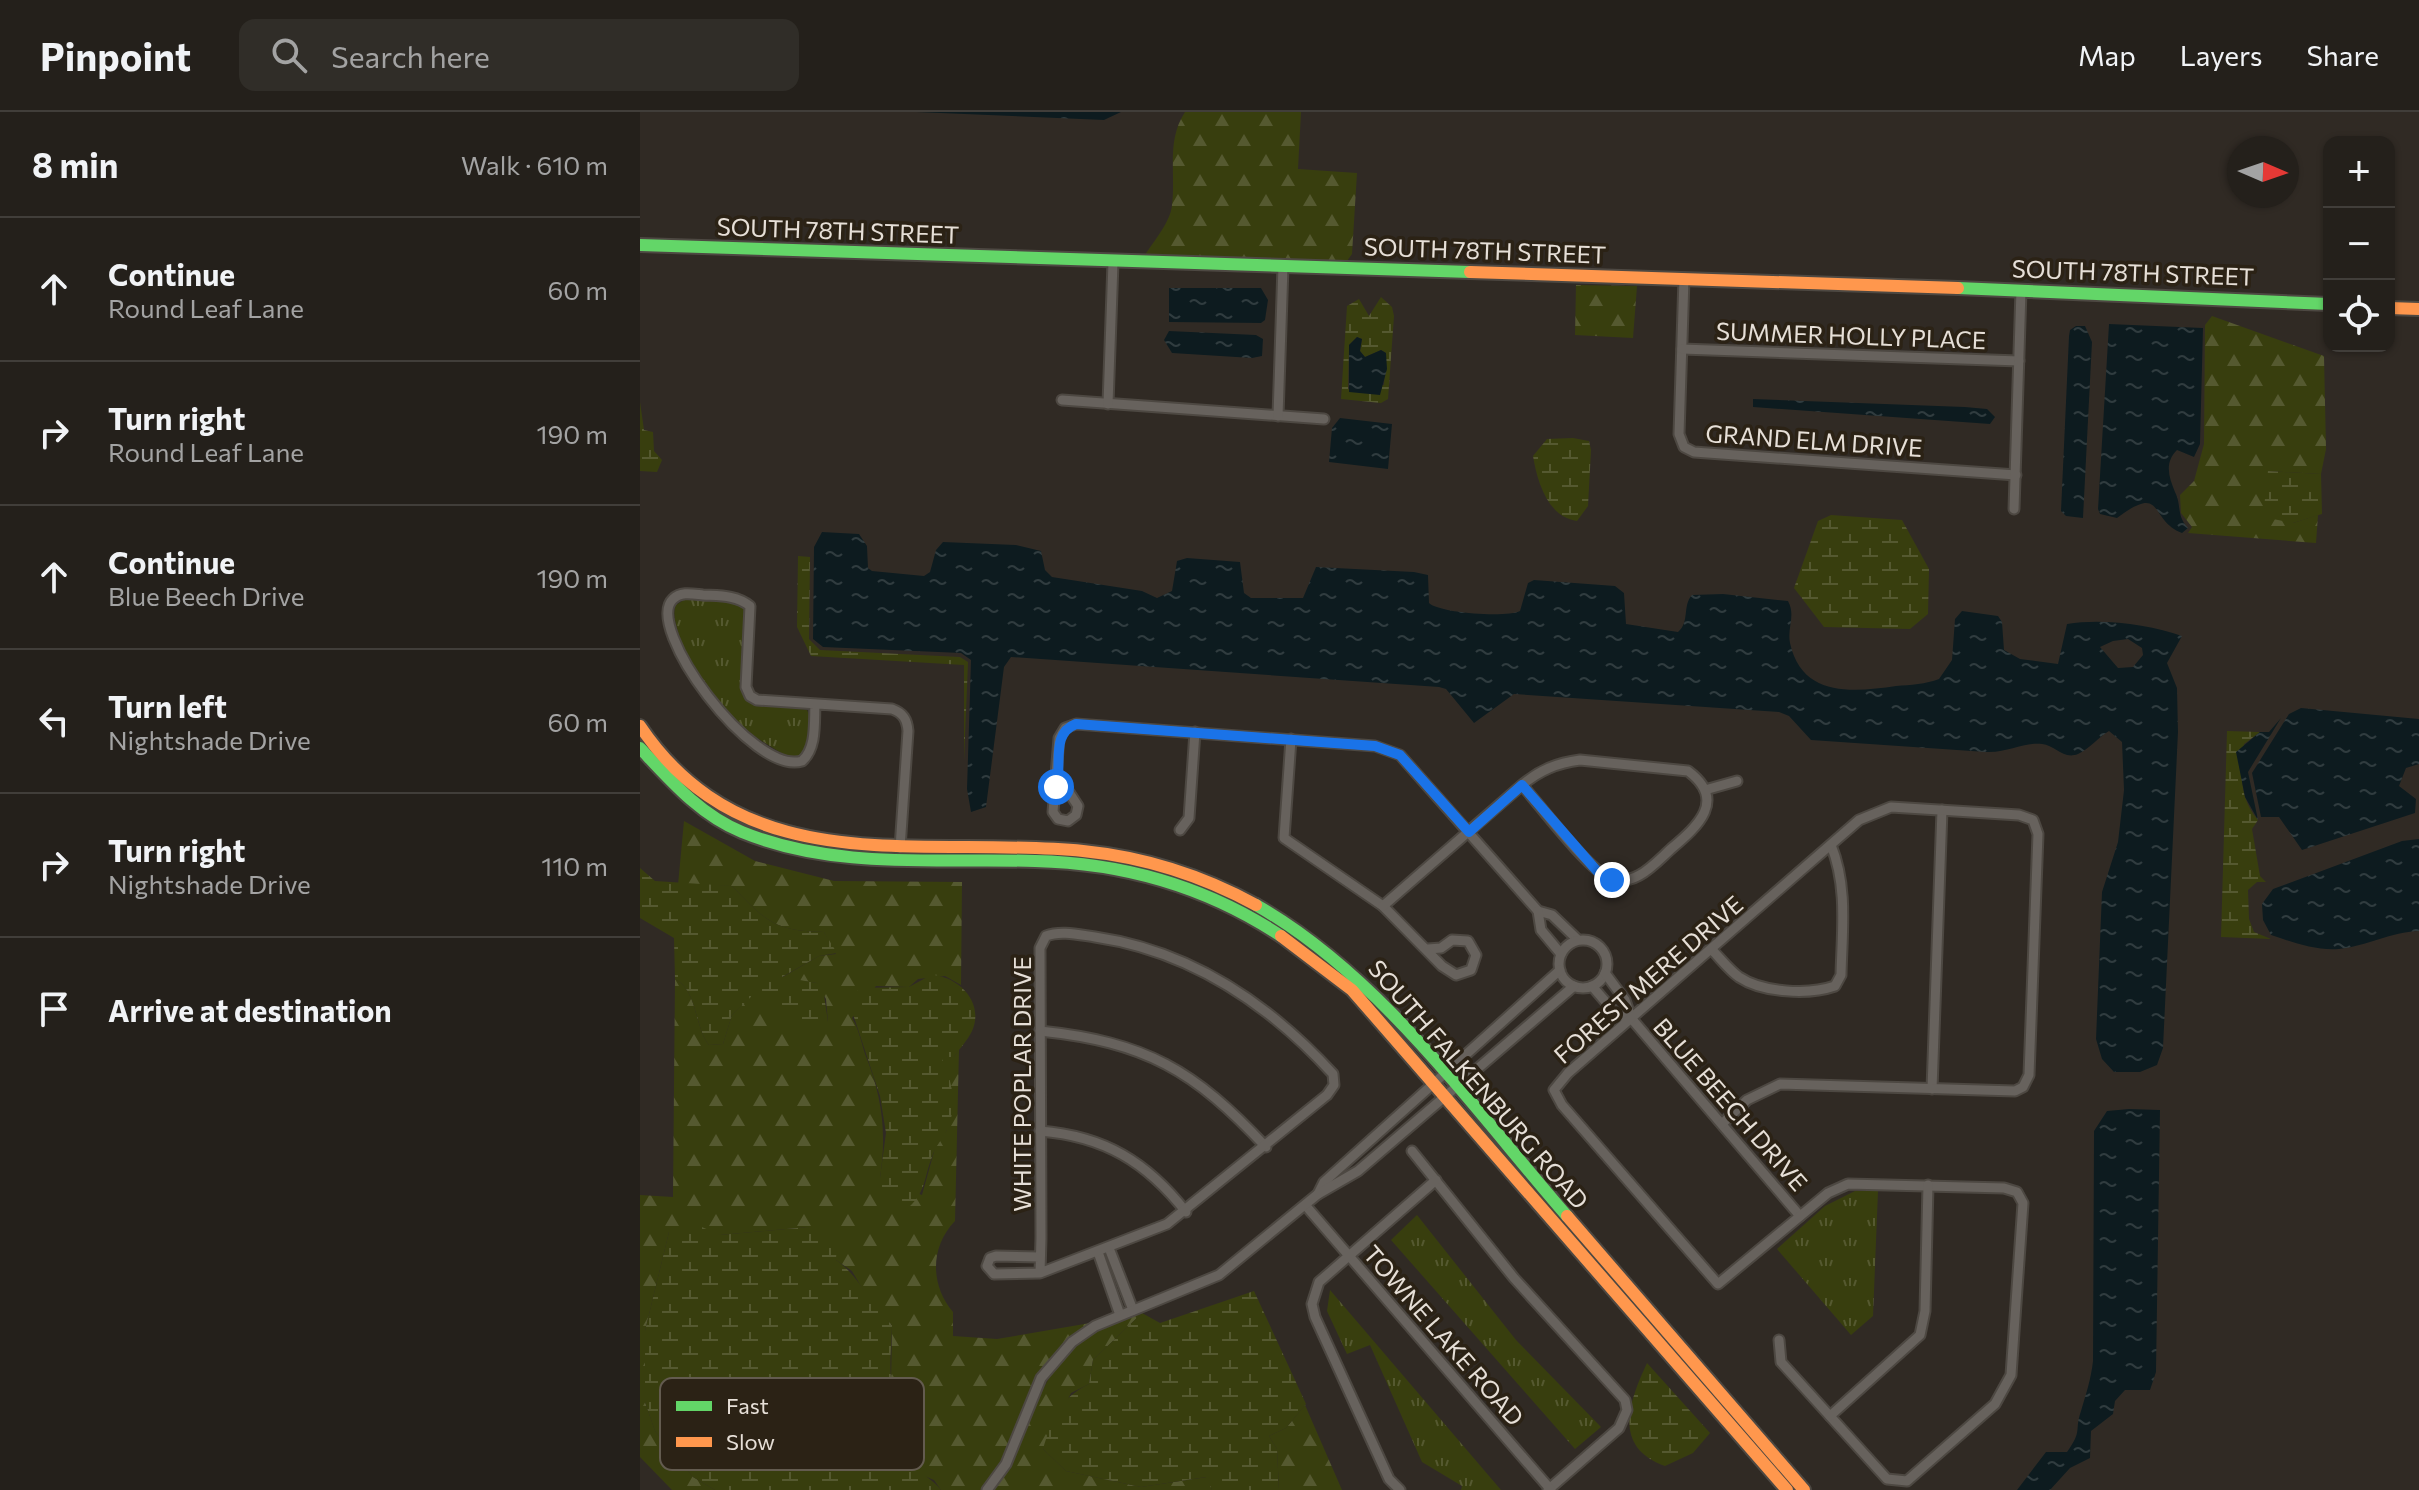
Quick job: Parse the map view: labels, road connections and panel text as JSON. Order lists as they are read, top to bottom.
{
  "streets": {
    "street": [
      "SOUTH 78TH STREET",
      "SUMMER HOLLY PLACE",
      "GRAND ELM DRIVE",
      "FOREST MERE DRIVE",
      "WHITE POPLAR DRIVE",
      "SOUTH FALKENBURG ROAD",
      "BLUE BEECH DRIVE",
      "TOWNE LAKE ROAD"
    ]
  },
  "crossings": [
    ["SOUTH 78TH STREET", "GRAND ELM DRIVE"],
    ["SUMMER HOLLY PLACE", "GRAND ELM DRIVE"],
    ["FOREST MERE DRIVE", "BLUE BEECH DRIVE"]
  ],
  "legend": ["Fast", "Slow"],
  "north": "right",
  "page": {
    "header": "Pinpoint",
    "search": "Search here",
    "nav": ["Map", "Layers", "Share"],
    "heading": ["8 min", "Walk · 610 m"],
    "map_buttons": ["+", "−"],
    "list": [
      ["Continue", "Round Leaf Lane", "60 m"],
      ["Turn right", "Round Leaf Lane", "190 m"],
      ["Continue", "Blue Beech Drive", "190 m"],
      ["Turn left", "Nightshade Drive", "60 m"],
      ["Turn right", "Nightshade Drive", "110 m"],
      "Arrive at destination"
    ]
  }
}
